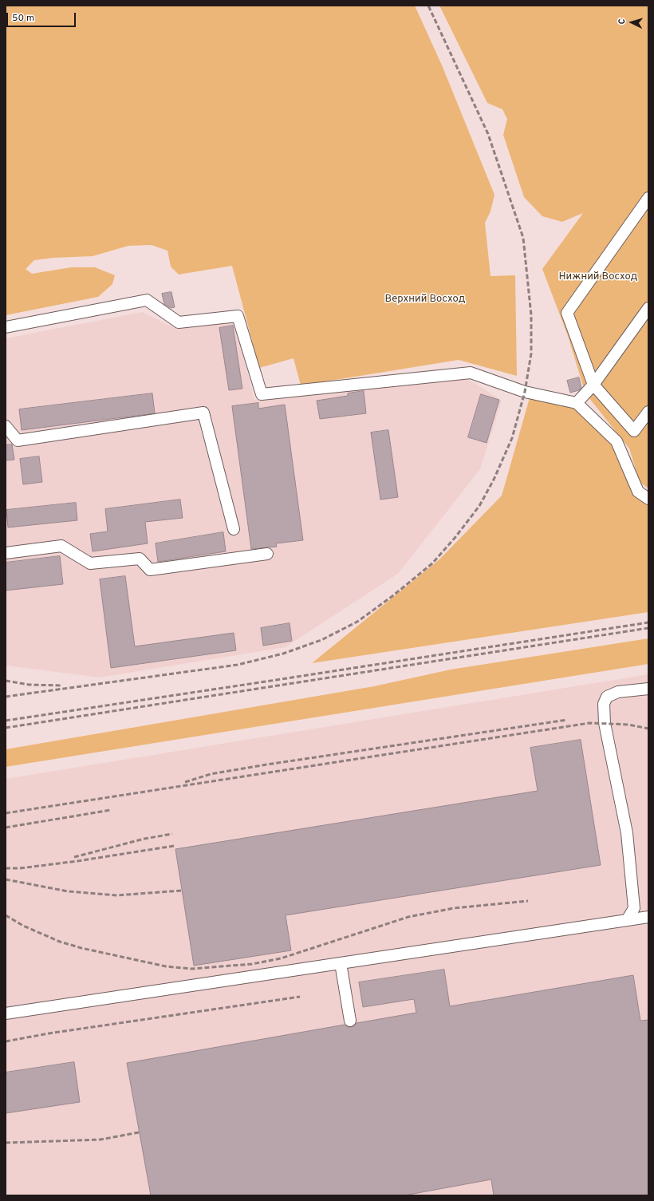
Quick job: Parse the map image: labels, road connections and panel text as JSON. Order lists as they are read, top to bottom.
{
  "parks": ["Нижний Восход", "Верхний Восход"],
  "scale_bar": "50 m",
  "north": "left"
}
